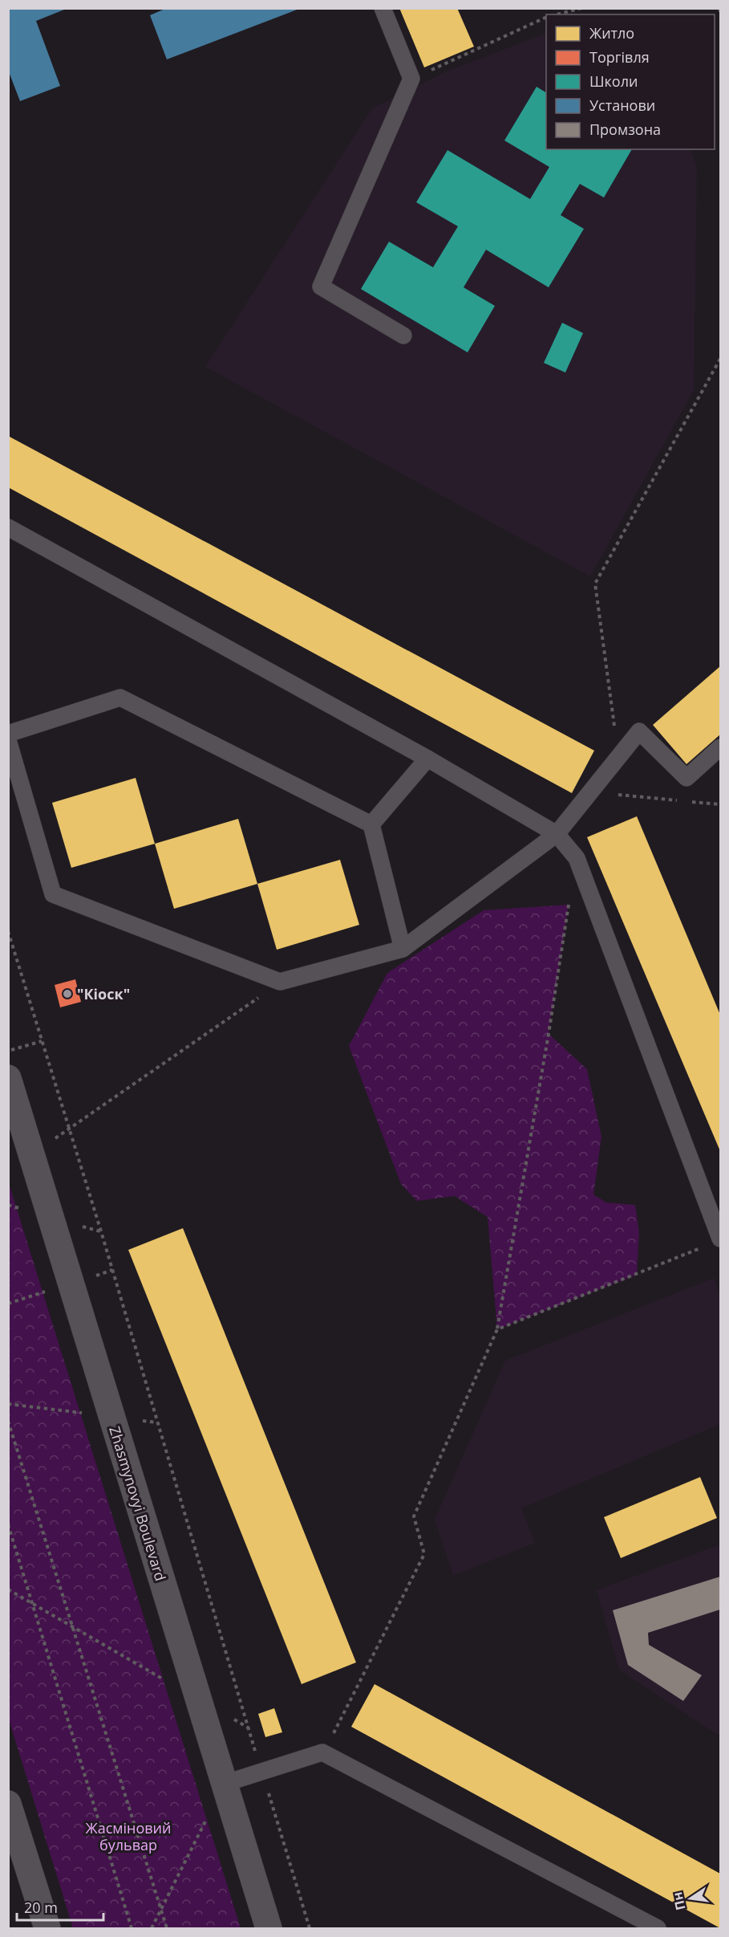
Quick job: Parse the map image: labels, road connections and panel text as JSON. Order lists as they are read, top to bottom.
{
  "streets": {
    "street": ["Zhasmynovyi Boulevard"]
  },
  "parks": ["Жасміновий бульвар"],
  "places": ["\"Кіоск\""],
  "legend": [
    "Житло",
    "Торгівля",
    "Школи",
    "Установи",
    "Промзона"
  ],
  "scale_bar": "20 m",
  "north": "left"
}
